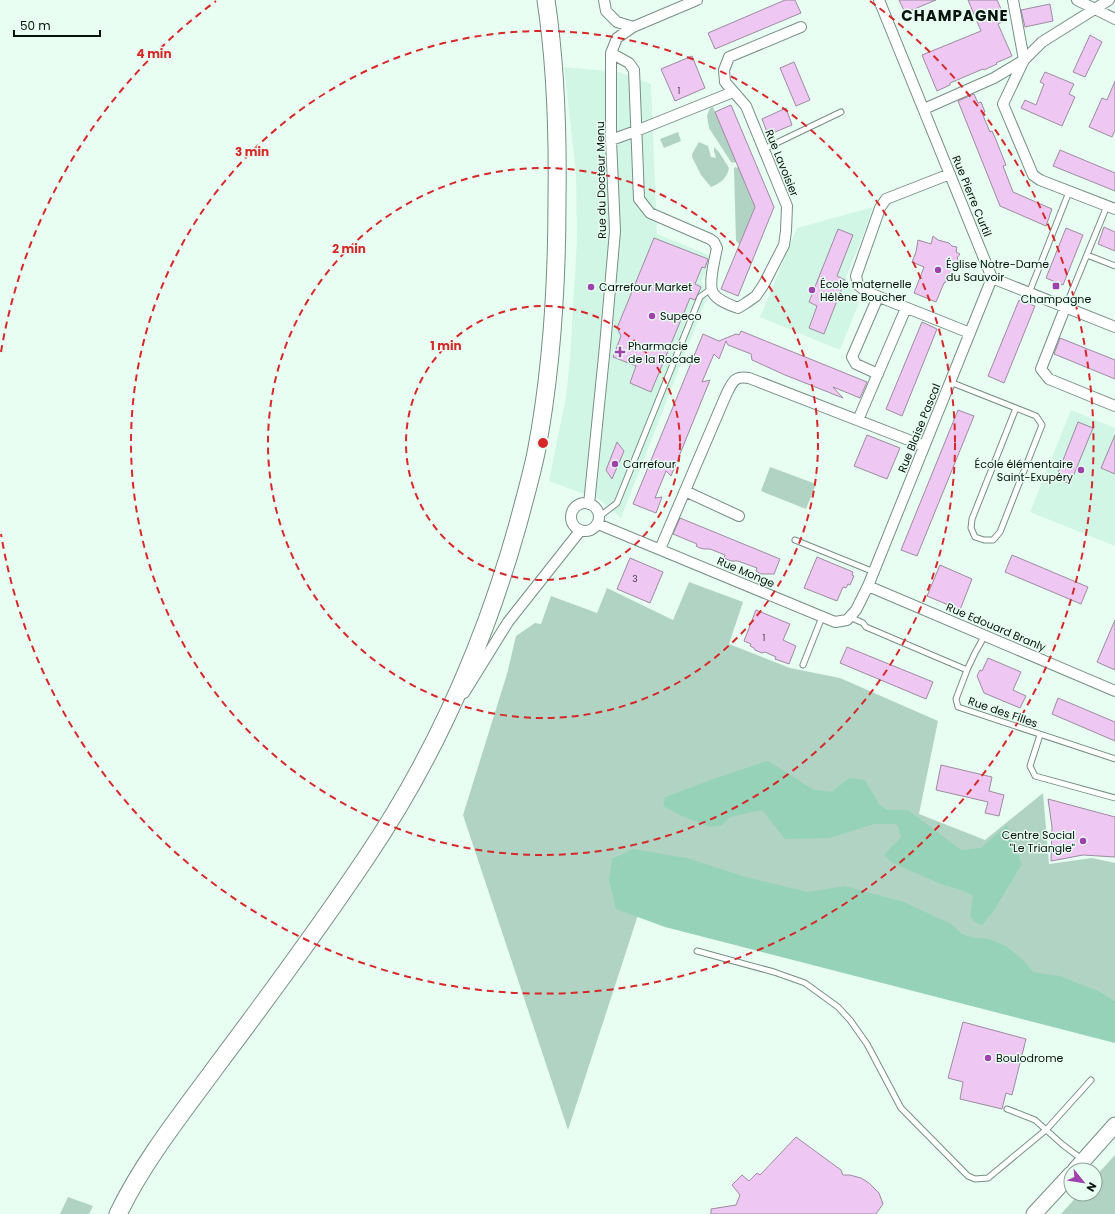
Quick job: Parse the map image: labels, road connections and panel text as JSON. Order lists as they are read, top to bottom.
{
  "streets": {
    "street": [
      "Rue Lavoisier",
      "Rue du Docteur Menu",
      "Rue Pierre Curtil",
      "Rue Blaise Pascal",
      "Rue Monge",
      "Rue Edouard Branly"
    ],
    "lane": ["Rue des Filles"]
  },
  "crossings": [
    ["Rue du Docteur Menu", "Rue Monge"],
    ["Rue Pierre Curtil", "Rue Blaise Pascal"],
    ["Rue Blaise Pascal", "Rue Edouard Branly"],
    ["Rue Edouard Branly", "Rue des Filles"]
  ],
  "districts": ["CHAMPAGNE"],
  "places": {
    "other": [
      "Église Notre-Dame du Sauvoir",
      "Carrefour Market",
      "École maternelle Hélène Boucher",
      "Supeco",
      "Carrefour",
      "École élémentaire Saint-Exupéry",
      "Centre Social \"Le Triangle\"",
      "Boulodrome"
    ],
    "transit": ["Champagne"],
    "health": ["Pharmacie de la Rocade"]
  },
  "house_numbers": ["1", "3", "1"],
  "scale_bar": "50 m",
  "north": "bottom right",
  "rings": [
    "4 min",
    "3 min",
    "2 min",
    "1 min"
  ]
}
